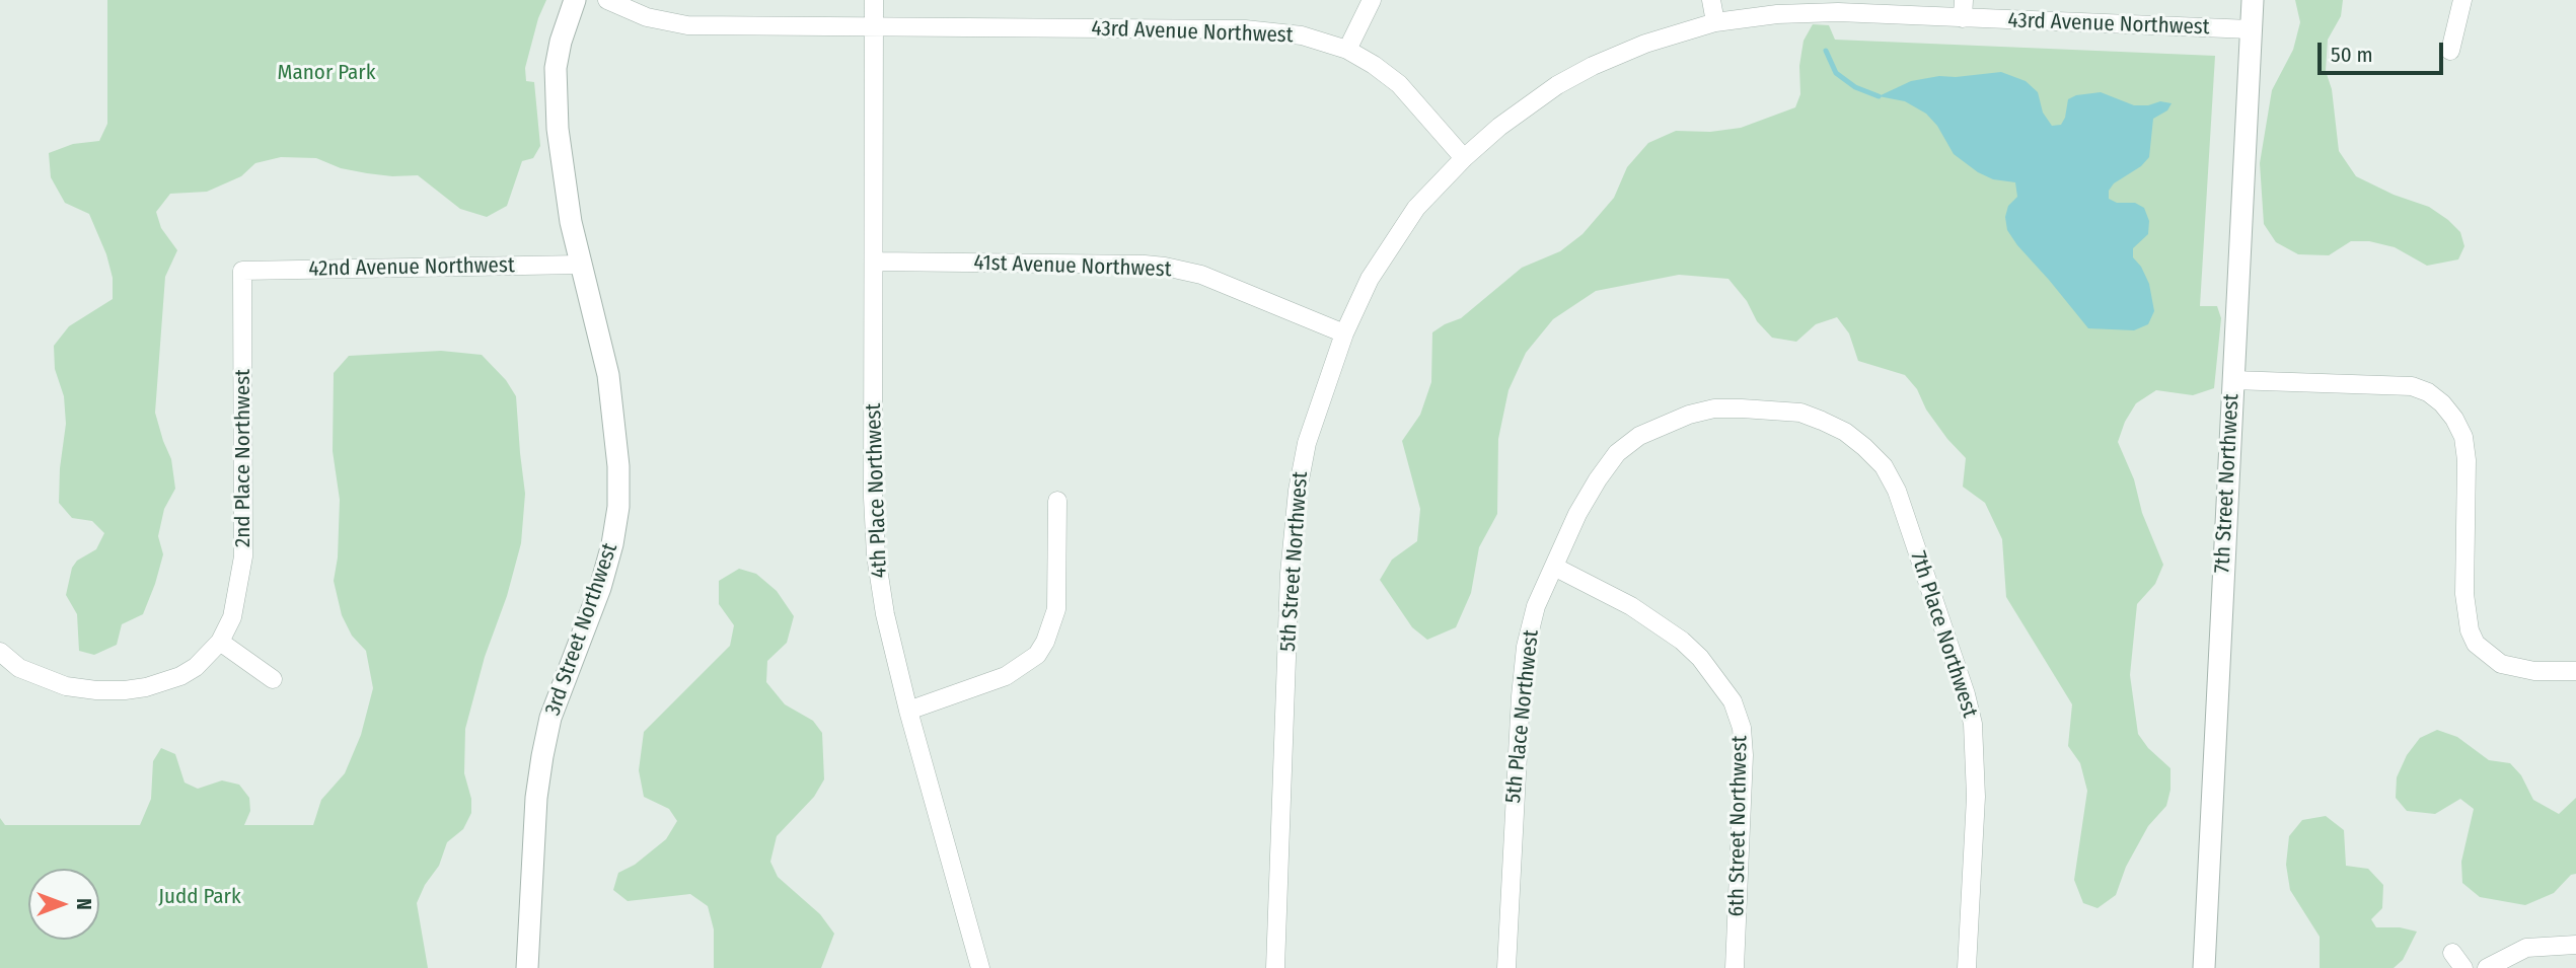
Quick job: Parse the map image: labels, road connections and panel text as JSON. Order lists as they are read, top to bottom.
{
  "streets": {
    "street": [
      "43rd Avenue Northwest",
      "41st Avenue Northwest",
      "42nd Avenue Northwest",
      "2nd Place Northwest",
      "7th Street Northwest",
      "4th Place Northwest",
      "5th Street Northwest",
      "3rd Street Northwest",
      "7th Place Northwest",
      "5th Place Northwest",
      "6th Street Northwest"
    ]
  },
  "crossings": [
    ["43rd Avenue Northwest", "7th Street Northwest"],
    ["43rd Avenue Northwest", "4th Place Northwest"],
    ["43rd Avenue Northwest", "5th Street Northwest"],
    ["41st Avenue Northwest", "4th Place Northwest"],
    ["41st Avenue Northwest", "5th Street Northwest"],
    ["42nd Avenue Northwest", "2nd Place Northwest"],
    ["42nd Avenue Northwest", "3rd Street Northwest"],
    ["7th Place Northwest", "5th Place Northwest"],
    ["5th Place Northwest", "6th Street Northwest"]
  ],
  "parks": ["Manor Park", "Judd Park"],
  "scale_bar": "50 m",
  "north": "right"
}
